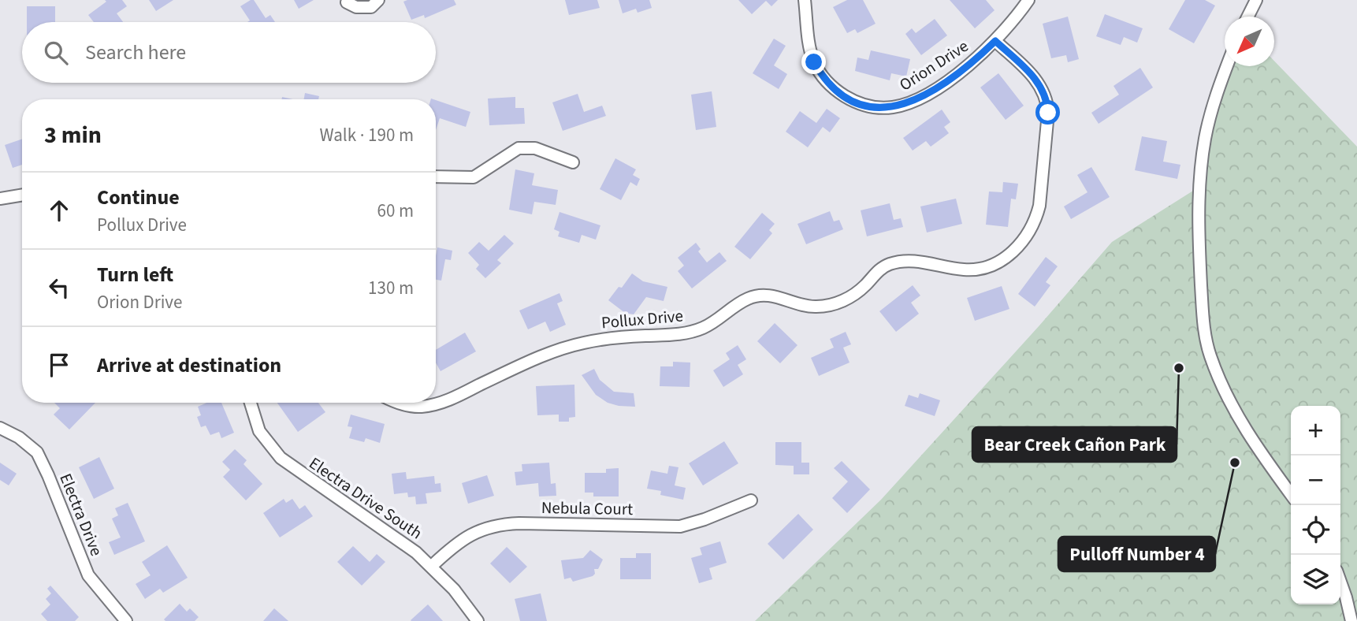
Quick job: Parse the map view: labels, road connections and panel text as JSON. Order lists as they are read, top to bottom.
{
  "streets": {
    "street": [
      "Orion Drive",
      "Pollux Drive",
      "Electra Drive South",
      "Nebula Court",
      "Electra Drive"
    ]
  },
  "crossings": [
    ["Orion Drive", "Pollux Drive"],
    ["Electra Drive South", "Nebula Court"]
  ],
  "places": ["Bear Creek Cañon Park", "Pulloff Number 4"],
  "north": "bottom left",
  "page": {
    "search": "Search here",
    "heading": ["3 min", "Walk · 190 m"],
    "list": [
      ["Continue", "Pollux Drive", "60 m"],
      ["Turn left", "Orion Drive", "130 m"],
      "Arrive at destination"
    ],
    "map_buttons": ["+", "−"]
  }
}
